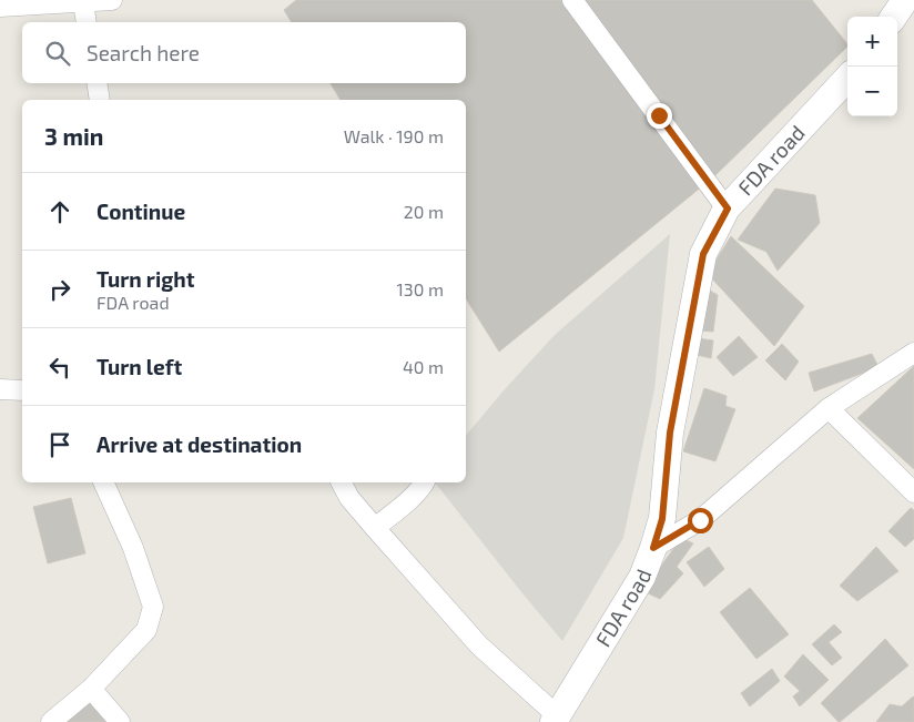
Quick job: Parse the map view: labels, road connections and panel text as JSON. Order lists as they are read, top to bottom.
{
  "streets": {
    "street": ["FDA road"]
  },
  "page": {
    "map_buttons": ["+", "−"],
    "search": "Search here",
    "heading": ["3 min", "Walk · 190 m"],
    "list": [
      ["Continue", "20 m"],
      ["Turn right", "FDA road", "130 m"],
      ["Turn left", "40 m"],
      "Arrive at destination"
    ]
  }
}
